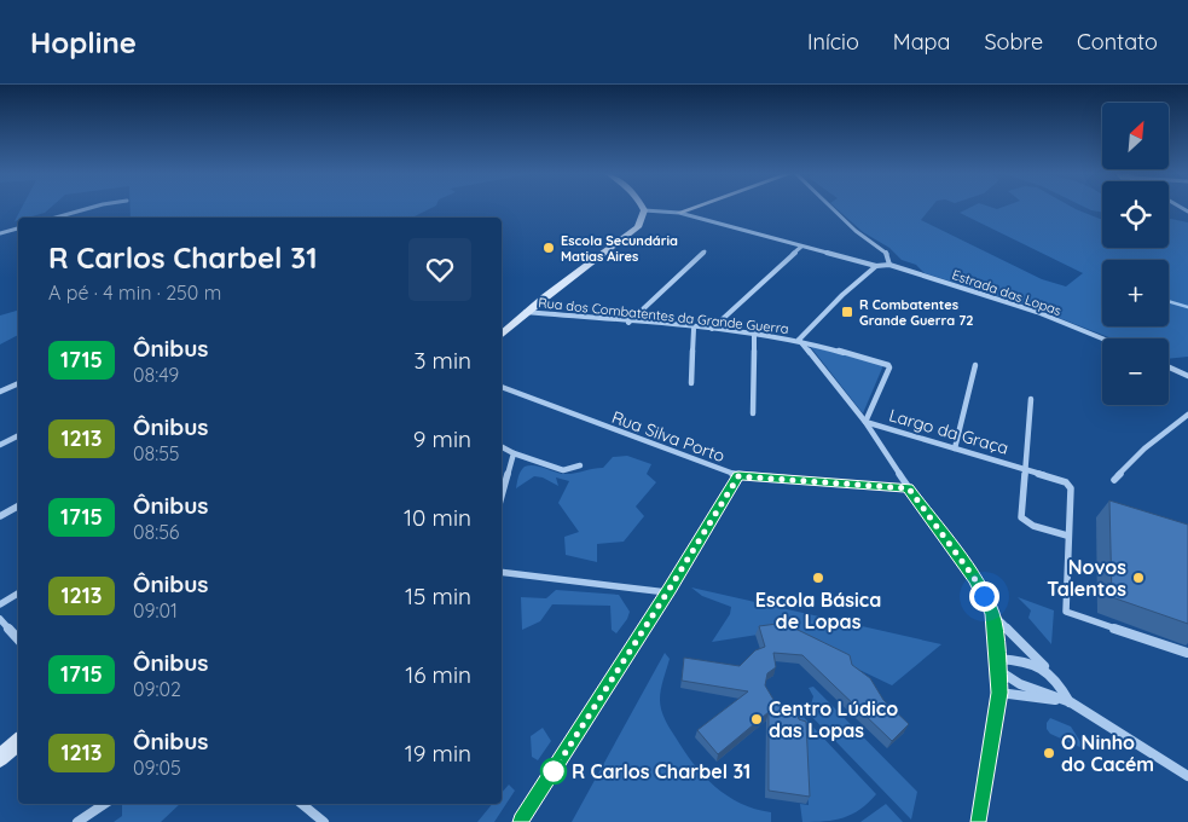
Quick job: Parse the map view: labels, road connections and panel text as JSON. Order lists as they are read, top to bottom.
{
  "streets": {
    "street": [
      "Estrada das Lopas",
      "Rua dos Combatentes da Grande Guerra",
      "Largo da Graça",
      "Rua Silva Porto"
    ]
  },
  "crossings": [
    ["Estrada das Lopas", "Rua dos Combatentes da Grande Guerra"]
  ],
  "places": {
    "other": [
      "Escola Secundária Matias Aires",
      "Escola Básica de Lopas",
      "Novos Talentos",
      "Centro Lúdico das Lopas",
      "O Ninho do Cacém",
      "R Carlos Charbel 31"
    ],
    "transit": ["R Combatentes Grande Guerra 72"]
  },
  "lines": ["bus line 1715"],
  "north": "top right",
  "page": {
    "header": "Hopline",
    "nav": [
      "Início",
      "Mapa",
      "Sobre",
      "Contato"
    ],
    "map_buttons": ["+", "−"],
    "heading": ["R Carlos Charbel 31", "A pé · 4 min · 250 m"],
    "list": [
      {
        "mark": "1715",
        "name": "Ônibus",
        "note": "08:49",
        "value": "3 min"
      },
      {
        "mark": "1213",
        "name": "Ônibus",
        "note": "08:55",
        "value": "9 min"
      },
      {
        "mark": "1715",
        "name": "Ônibus",
        "note": "08:56",
        "value": "10 min"
      },
      {
        "mark": "1213",
        "name": "Ônibus",
        "note": "09:01",
        "value": "15 min"
      },
      {
        "mark": "1715",
        "name": "Ônibus",
        "note": "09:02",
        "value": "16 min"
      },
      {
        "mark": "1213",
        "name": "Ônibus",
        "note": "09:05",
        "value": "19 min"
      }
    ]
  }
}
